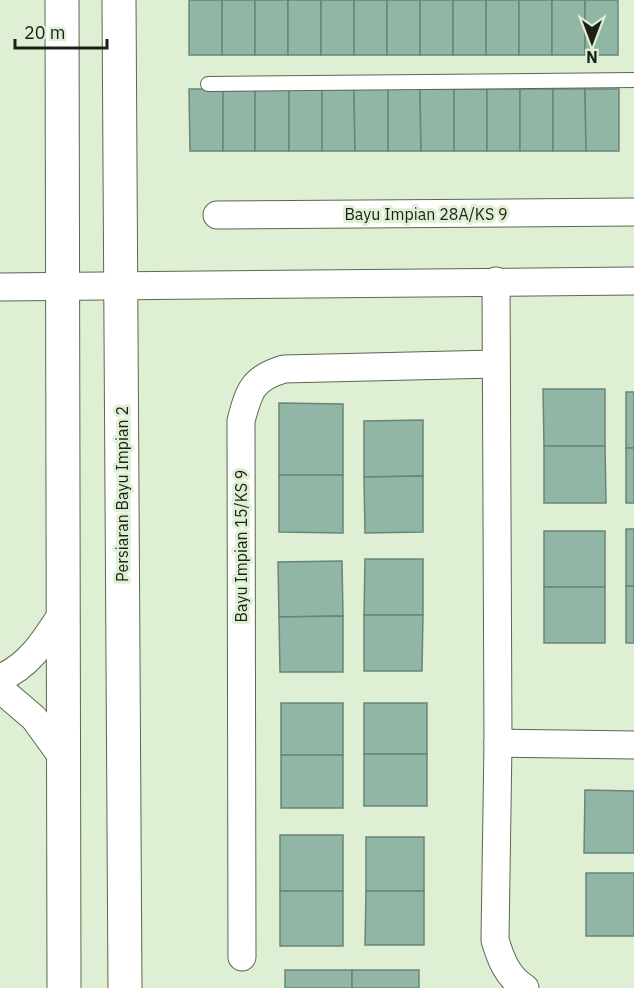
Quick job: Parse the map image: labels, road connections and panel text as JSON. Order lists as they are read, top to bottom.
{
  "streets": {
    "street": ["Bayu Impian 28A/KS 9", "Persiaran Bayu Impian 2", "Bayu Impian 15/KS 9"]
  },
  "scale_bar": "20 m",
  "north": "bottom"
}
